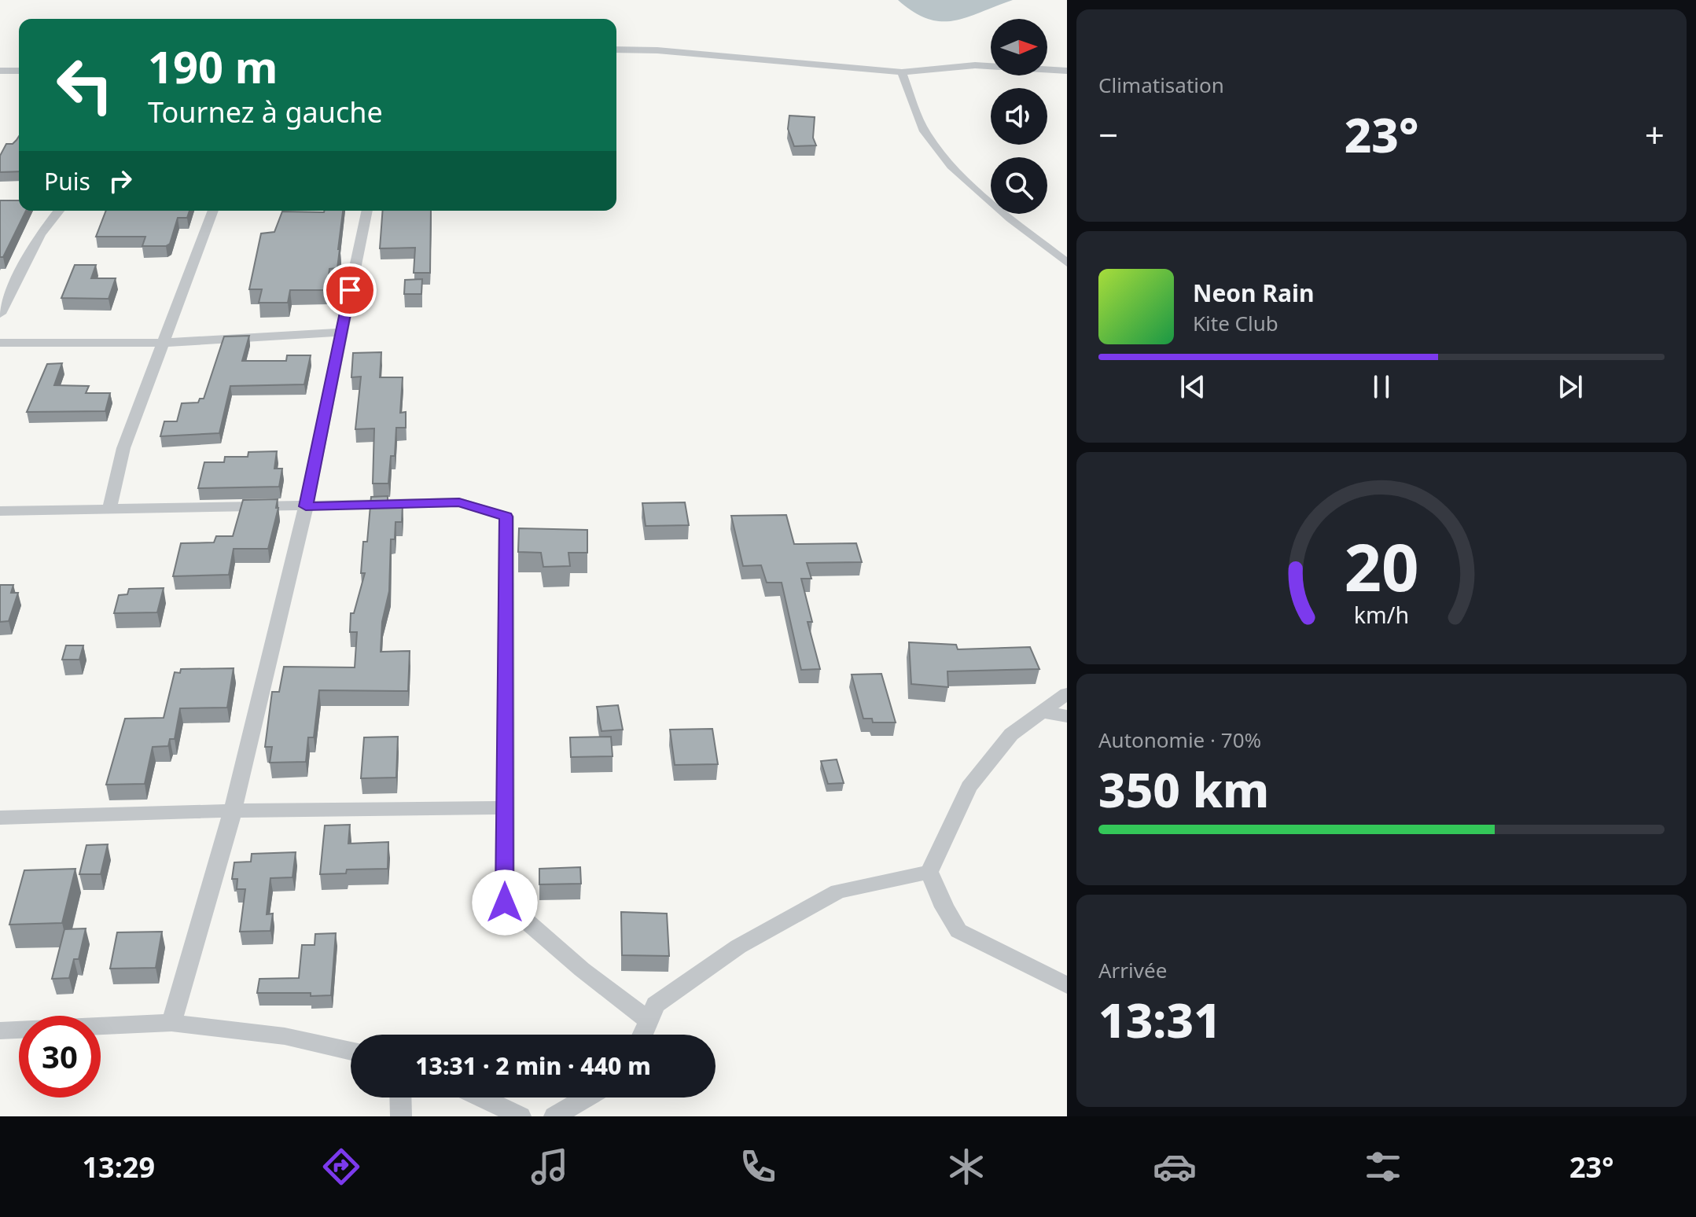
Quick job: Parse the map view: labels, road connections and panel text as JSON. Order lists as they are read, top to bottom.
{
  "north": "right",
  "page": {
    "tile": [
      "Climatisation",
      ["Autonomie · 70%", "350 km"],
      ["Arrivée", "13:31"]
    ],
    "turn": ["190 m", "Tournez à gauche"],
    "heat": ["−", "23°", "+"],
    "then": "Puis",
    "song": ["Neon Rain", "Kite Club"],
    "limit": "30",
    "trip": "13:31 · 2 min · 440 m",
    "tabs": ["13:29", "23°"],
    "gauge": ["20", "km/h"]
  }
}
